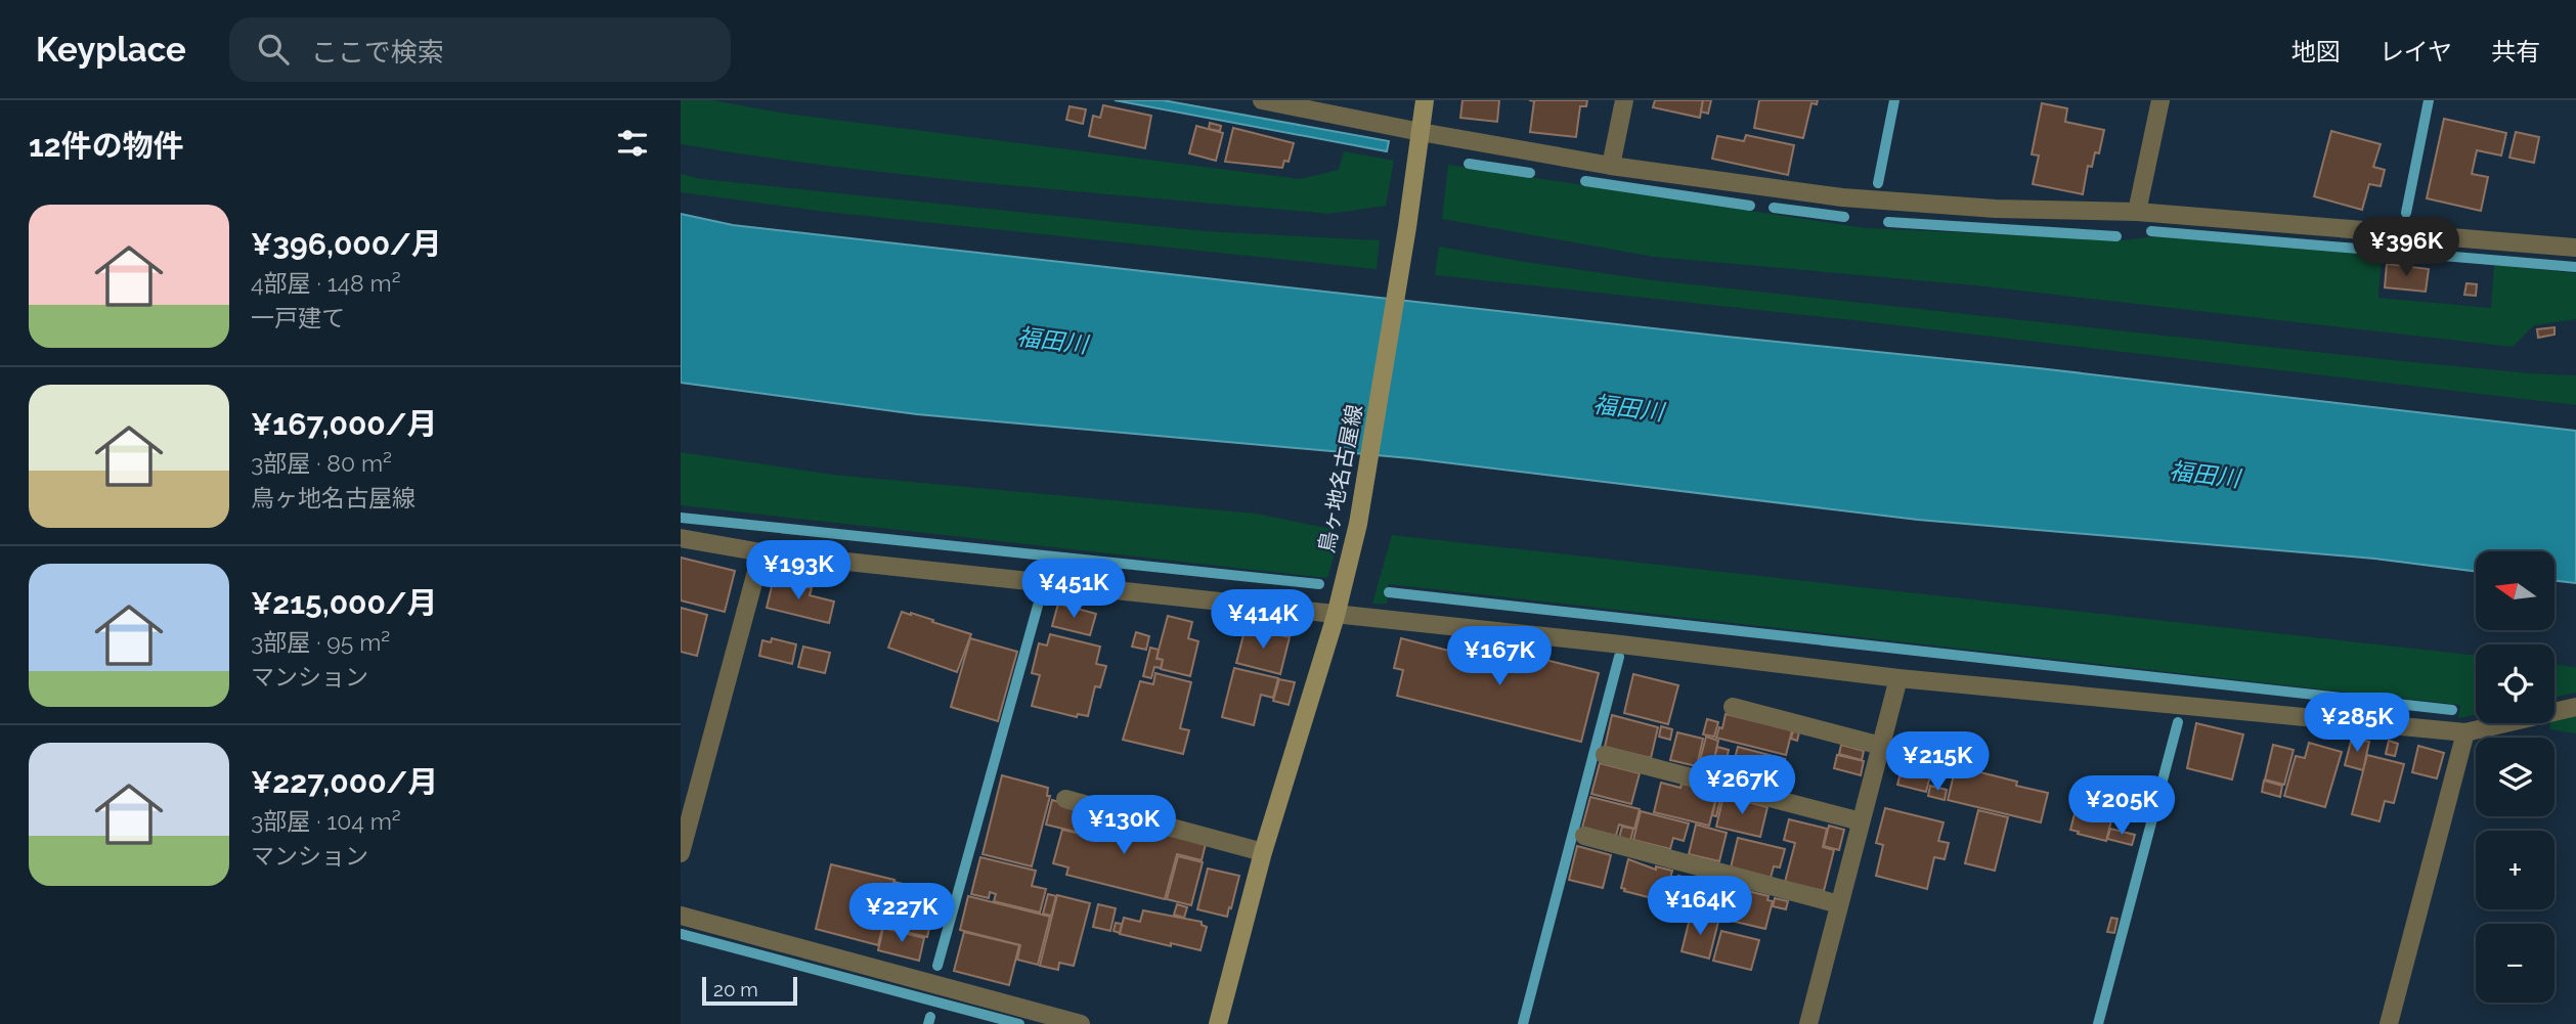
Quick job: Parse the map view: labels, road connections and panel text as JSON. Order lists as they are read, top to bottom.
{
  "streets": {
    "main road": ["鳥ヶ地名古屋線"]
  },
  "water": ["福田川"],
  "scale_bar": "20 m",
  "north": "left",
  "page": {
    "header": "Keyplace",
    "search": "ここで検索",
    "nav": ["地図", "レイヤ", "共有"],
    "heading": "12件の物件",
    "list": [
      {
        "name": "¥396,000/月",
        "note": "4部屋 · 148 m² · 一戸建て"
      },
      {
        "name": "¥167,000/月",
        "note": "3部屋 · 80 m² · 鳥ヶ地名古屋線"
      },
      {
        "name": "¥215,000/月",
        "note": "3部屋 · 95 m² · マンション"
      },
      {
        "name": "¥227,000/月",
        "note": "3部屋 · 104 m² · マンション"
      }
    ],
    "price": [
      "¥396K",
      "¥193K",
      "¥451K",
      "¥414K",
      "¥167K",
      "¥285K",
      "¥215K",
      "¥267K",
      "¥205K",
      "¥130K",
      "¥164K",
      "¥227K"
    ],
    "map_buttons": ["+", "−"],
    "scale": "20 m"
  }
}
